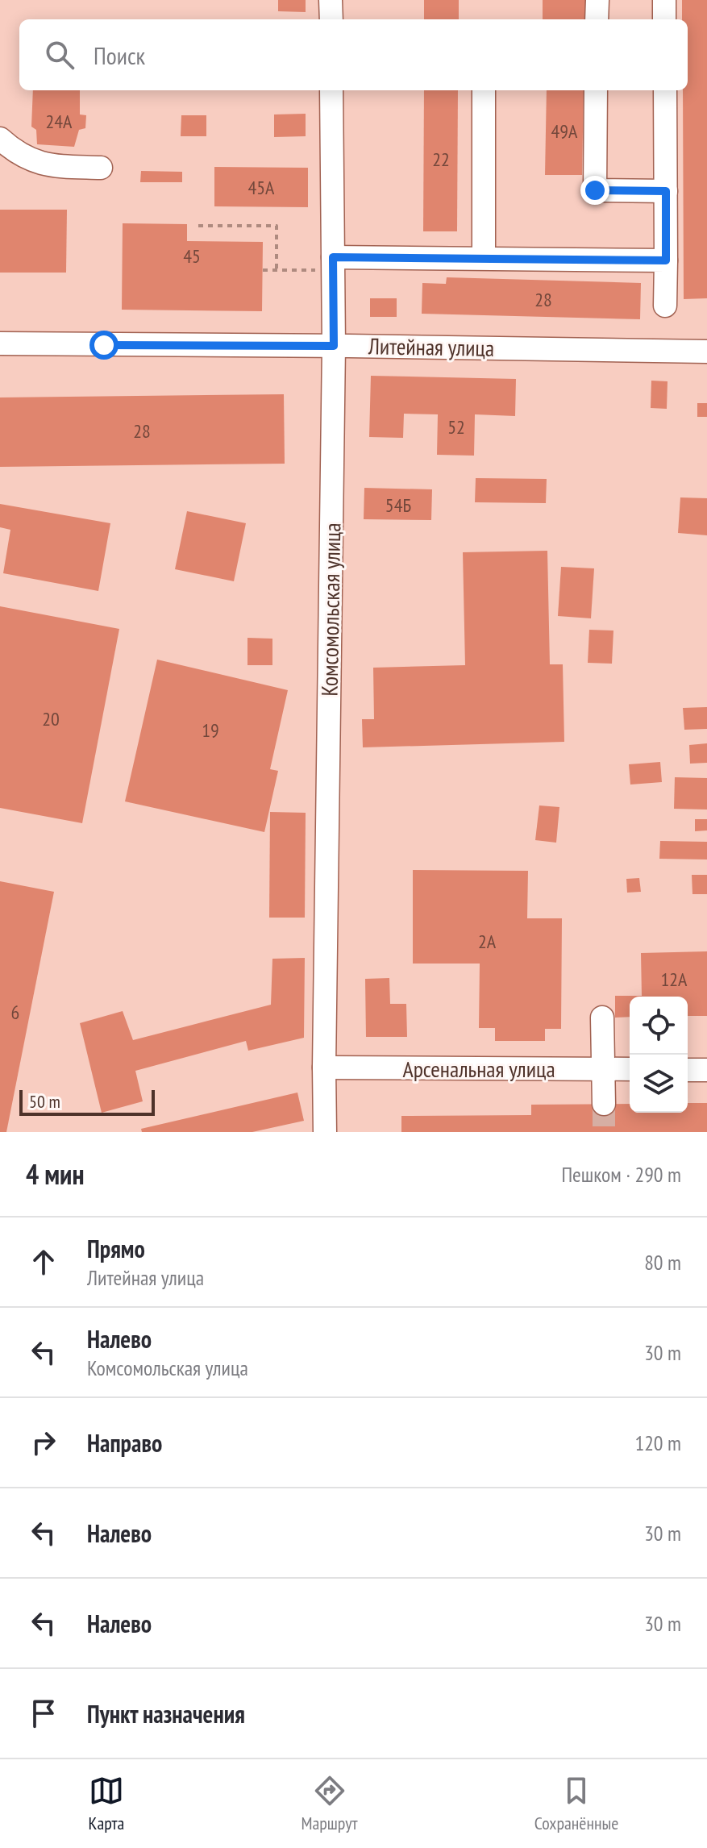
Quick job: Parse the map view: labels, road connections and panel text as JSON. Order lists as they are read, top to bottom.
{
  "streets": {
    "street": ["Литейная улица", "Комсомольская улица", "Арсенальная улица"]
  },
  "crossings": [
    ["Литейная улица", "Комсомольская улица"],
    ["Комсомольская улица", "Арсенальная улица"]
  ],
  "house_numbers": [
    "24А",
    "49А",
    "22",
    "45А",
    "45",
    "28",
    "52",
    "28",
    "54Б",
    "20",
    "19",
    "2А",
    "12А",
    "6"
  ],
  "scale_bar": "50 m",
  "page": {
    "search": "Поиск",
    "scale": "50 m",
    "heading": ["4 мин", "Пешком · 290 m"],
    "list": [
      ["Прямо", "Литейная улица", "80 m"],
      ["Налево", "Комсомольская улица", "30 m"],
      ["Направо", "120 m"],
      ["Налево", "30 m"],
      ["Налево", "30 m"],
      "Пункт назначения"
    ],
    "nav": ["Карта", "Маршрут", "Сохранённые"]
  }
}
